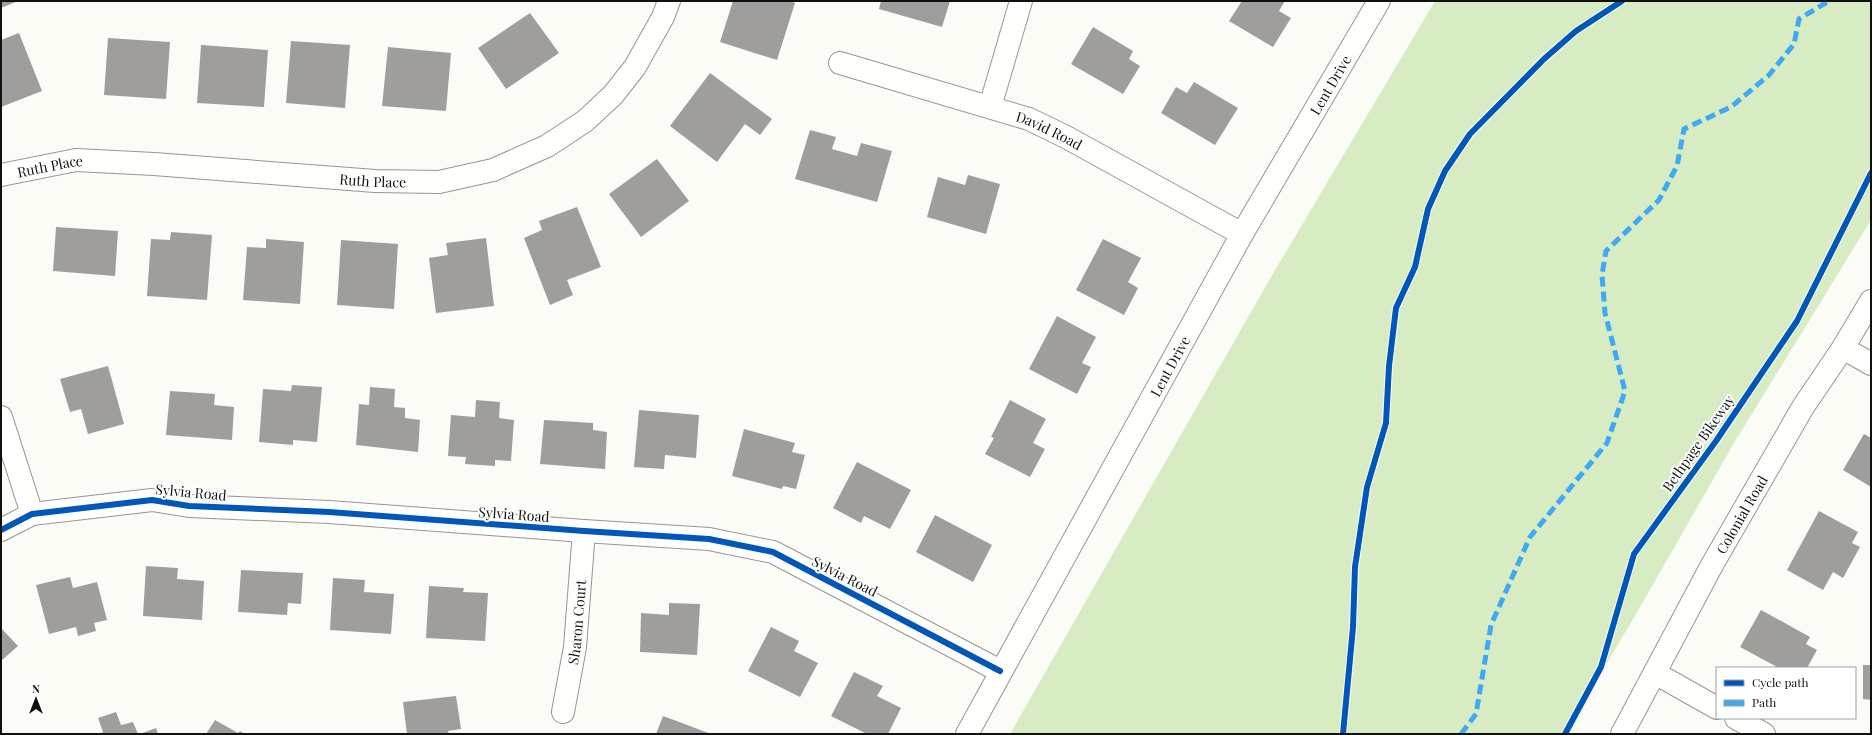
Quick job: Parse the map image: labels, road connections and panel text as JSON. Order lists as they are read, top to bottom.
{
  "streets": {
    "street": [
      "Lent Drive",
      "David Road",
      "Ruth Place",
      "Sylvia Road",
      "Colonial Road",
      "Sharon Court"
    ],
    "cycle path": ["Bethpage Bikeway"]
  },
  "crossings": [
    ["Lent Drive", "David Road"],
    ["Lent Drive", "Sylvia Road"],
    ["Sylvia Road", "Sharon Court"]
  ],
  "legend": ["Cycle path", "Path"],
  "north": "top"
}
